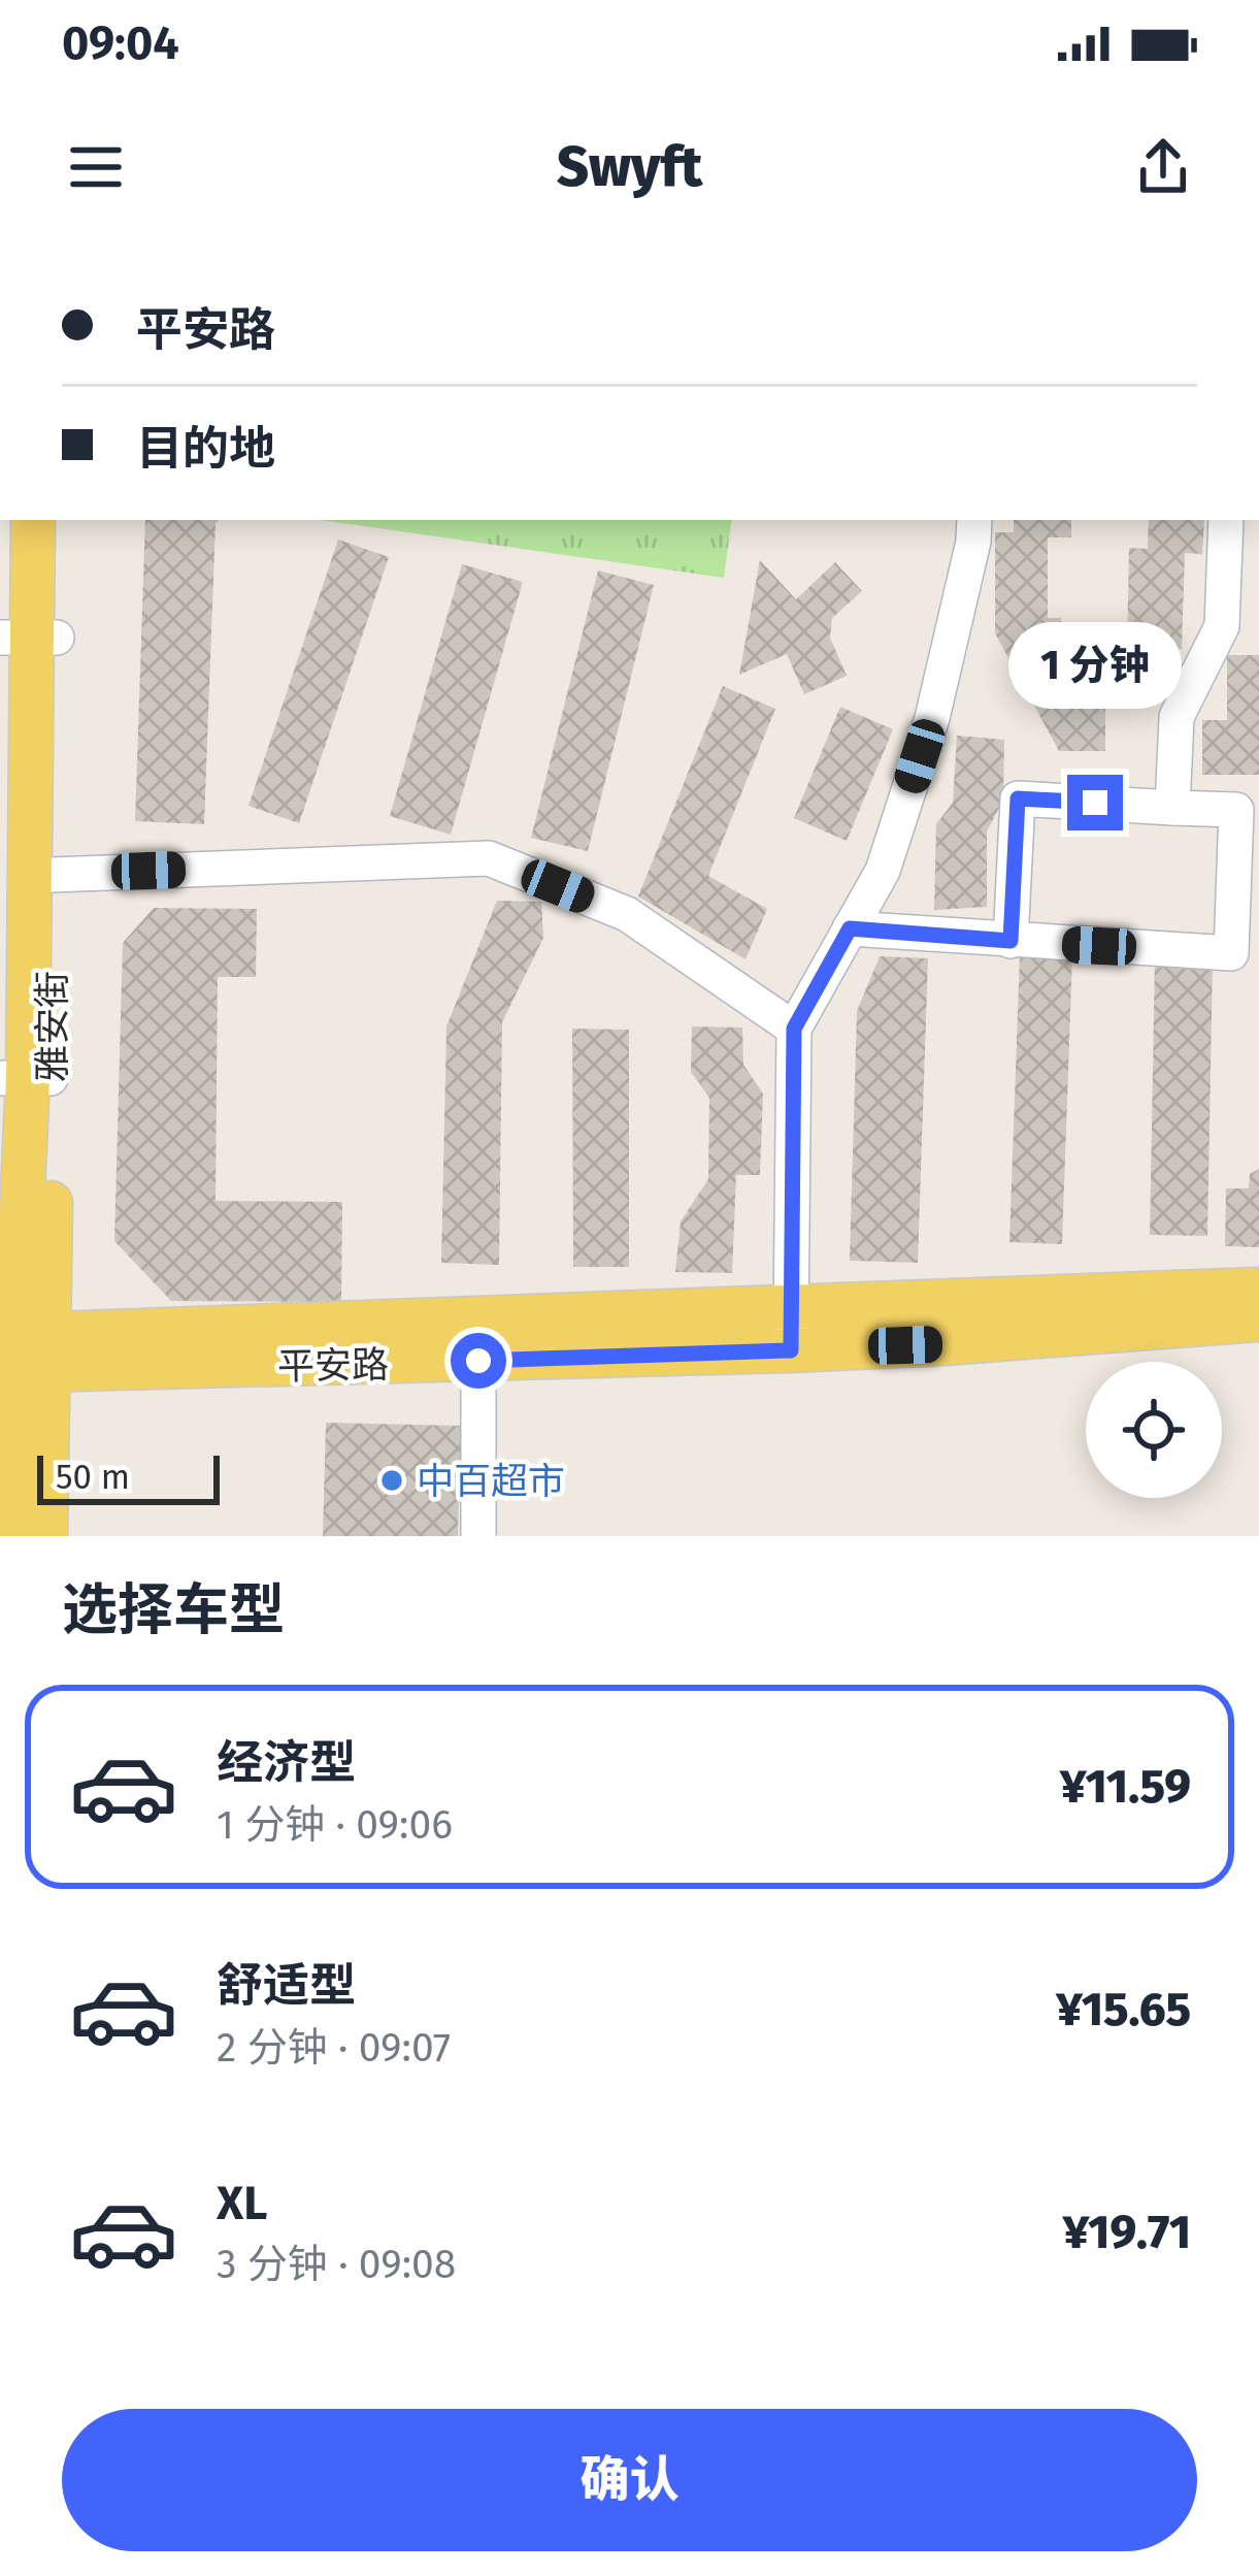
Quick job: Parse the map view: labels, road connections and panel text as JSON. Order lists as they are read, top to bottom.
{
  "streets": {
    "main road": ["雅安街", "平安路"]
  },
  "crossings": [
    ["雅安街", "平安路"]
  ],
  "places": ["中百超市"],
  "scale_bar": "50 m",
  "page": {
    "status": "09:04",
    "header": "Swyft",
    "banner": ["平安路", "目的地"],
    "bubble": "1 分钟",
    "scale": "50 m",
    "heading": "选择车型",
    "list": [
      {
        "name": "经济型",
        "note": "1 分钟 · 09:06",
        "value": "¥11.59"
      },
      {
        "name": "舒适型",
        "note": "2 分钟 · 09:07",
        "value": "¥15.65"
      },
      {
        "name": "XL",
        "note": "3 分钟 · 09:08",
        "value": "¥19.71"
      }
    ],
    "buttons": "确认"
  }
}
